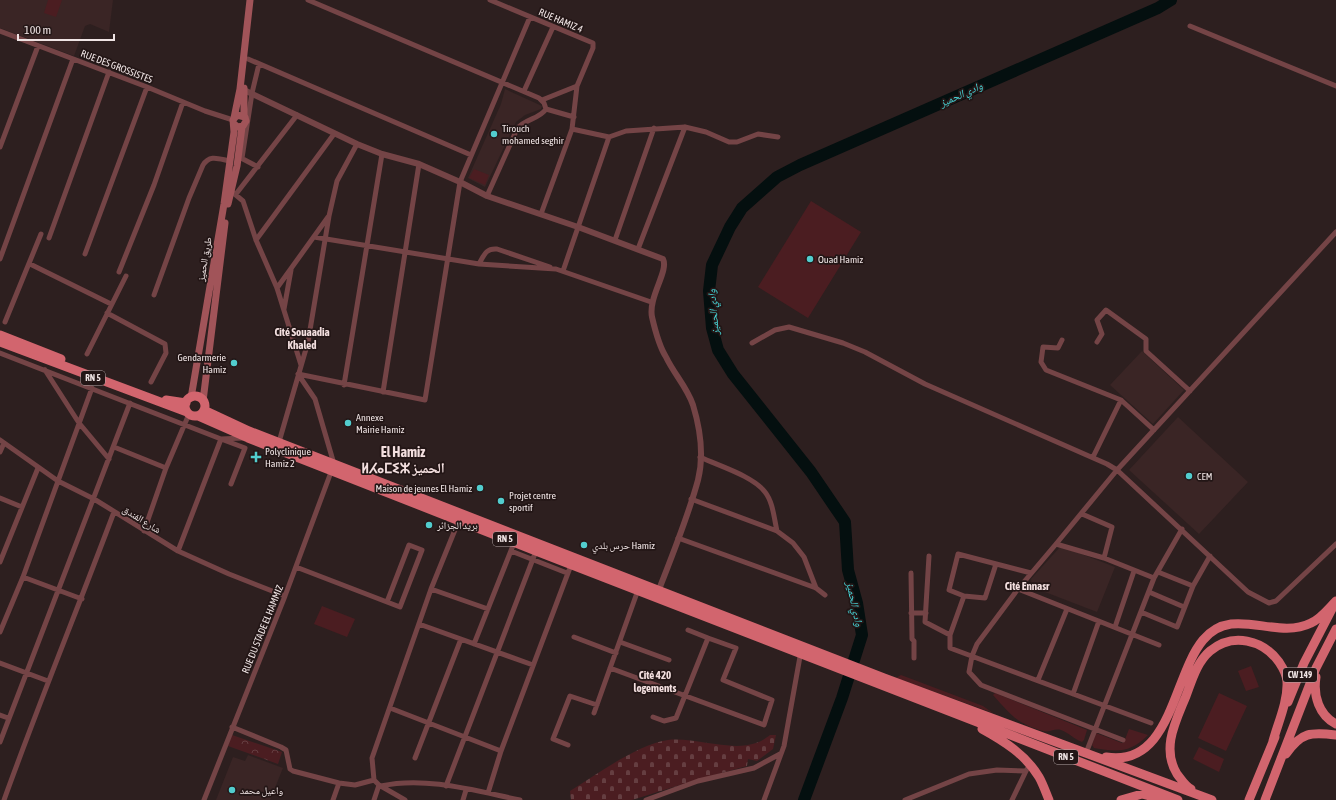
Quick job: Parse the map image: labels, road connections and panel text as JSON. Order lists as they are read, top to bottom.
{
  "streets": {
    "highway": ["RN 5", "CW 149"],
    "main road": ["طريق الحميز"],
    "street": [
      "RUE HAMIZ 4",
      "RUE DES GROSSISTES",
      "شارع الفندق",
      "RUE DU STADE EL HAMMIZ"
    ]
  },
  "crossings": [
    ["RUE DES GROSSISTES", "طريق الحميز"],
    ["طريق الحميز", "RN 5"],
    ["RN 5", "RUE DU STADE EL HAMMIZ"],
    ["شارع الفندق", "RUE DU STADE EL HAMMIZ"]
  ],
  "districts": [
    "Cité Souaadia Khaled",
    "El Hamiz ⵍⵃⴰⵎⵉⵣ الحميز",
    "Cité Ennasr",
    "Cité 420 logements"
  ],
  "water": ["وادي الحميز"],
  "places": {
    "other": [
      "Tirouch mohamed seghir",
      "Ouad Hamiz",
      "Gendarmerie Hamiz",
      "Annexe Mairie Hamiz",
      "CEM",
      "Maison de jeunes El Hamiz",
      "Projet centre sportif",
      "بريد الجزائر",
      "حرس بلدي Hamiz",
      "واعيل محمد"
    ],
    "health": ["Polyclinique Hamiz 2"]
  },
  "scale_bar": "100 m"
}
